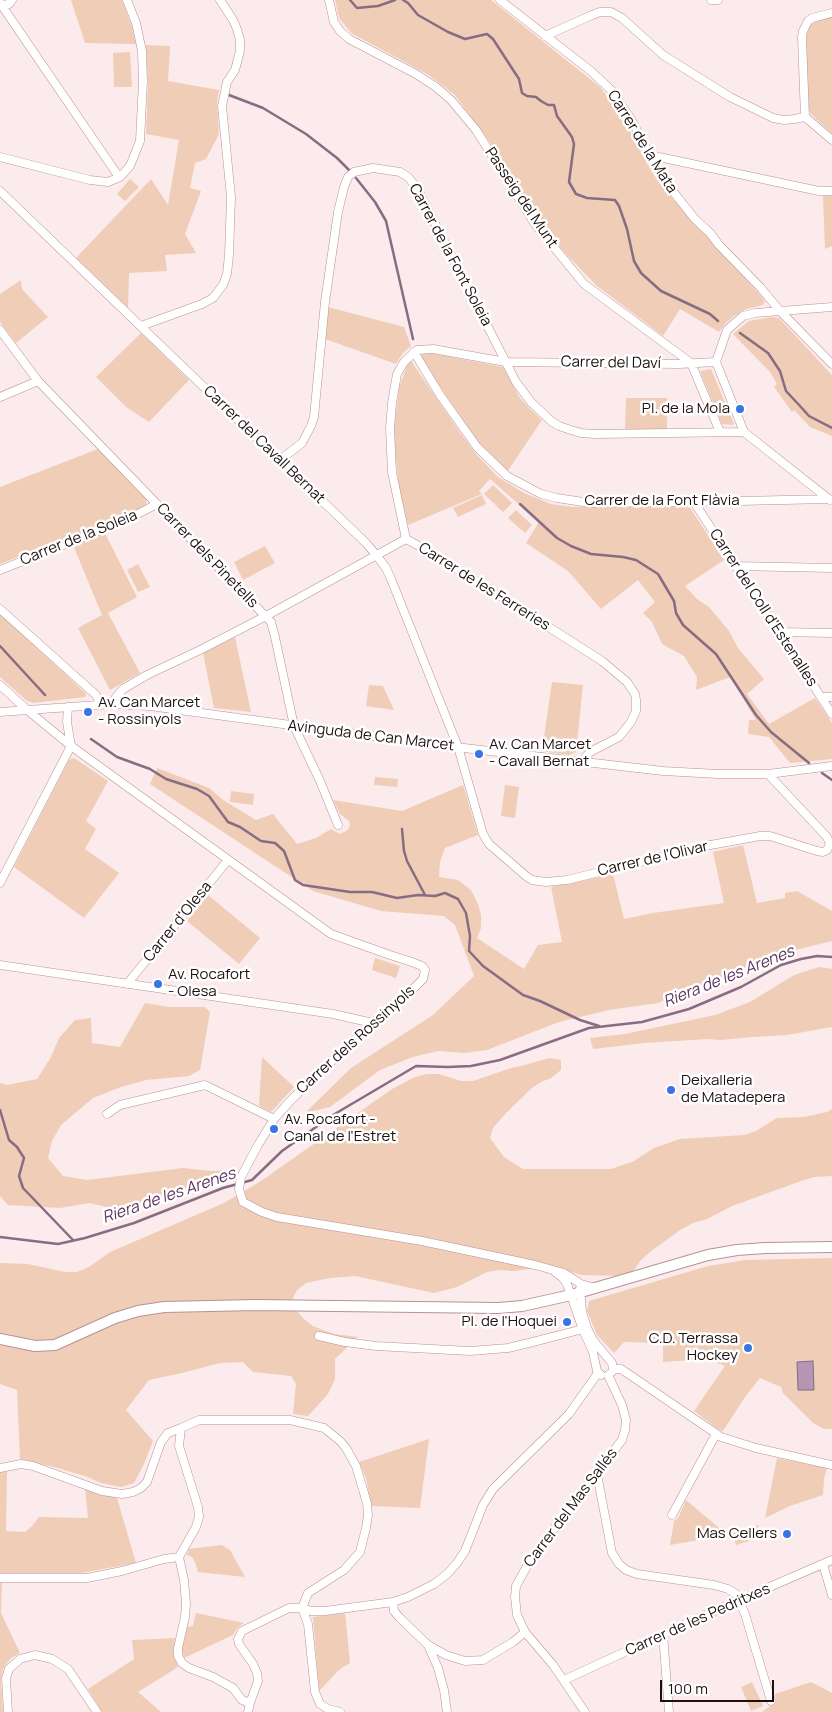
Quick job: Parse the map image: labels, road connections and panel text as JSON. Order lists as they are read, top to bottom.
{
  "streets": {
    "street": [
      "Carrer de la Mata",
      "Passeig del Munt",
      "Carrer de la Font Soleia",
      "Carrer del Daví",
      "Carrer del Cavall Bernat",
      "Carrer de la Font Flàvia",
      "Carrer de la Soleia",
      "Carrer dels Pinetells",
      "Carrer de les Ferreries",
      "Carrer del Coll d'Estenalles",
      "Avinguda de Can Marcet",
      "Carrer de l'Olivar",
      "Carrer d'Olesa",
      "Carrer dels Rossinyols",
      "Carrer del Mas Sallés",
      "Carrer de les Pedritxes"
    ]
  },
  "crossings": [
    ["Passeig del Munt", "Carrer del Daví"],
    ["Carrer de la Font Soleia", "Carrer del Daví"],
    ["Carrer de la Font Soleia", "Carrer del Cavall Bernat"],
    ["Carrer del Daví", "Carrer de la Font Flàvia"],
    ["Carrer del Cavall Bernat", "Carrer de les Ferreries"],
    ["Carrer del Cavall Bernat", "Avinguda de Can Marcet"],
    ["Carrer del Cavall Bernat", "Carrer de l'Olivar"],
    ["Carrer de la Font Flàvia", "Carrer del Coll d'Estenalles"],
    ["Carrer de la Soleia", "Carrer dels Pinetells"],
    ["Carrer dels Pinetells", "Carrer de les Ferreries"],
    ["Carrer dels Pinetells", "Avinguda de Can Marcet"],
    ["Carrer de les Ferreries", "Avinguda de Can Marcet"],
    ["Avinguda de Can Marcet", "Carrer de l'Olivar"],
    ["Avinguda de Can Marcet", "Carrer dels Rossinyols"],
    ["Carrer d'Olesa", "Carrer dels Rossinyols"],
    ["Carrer del Mas Sallés", "Carrer de les Pedritxes"]
  ],
  "water": ["Riera de les Arenes"],
  "places": [
    "Pl. de la Mola",
    "Av. Can Marcet - Rossinyols",
    "Av. Can Marcet - Cavall Bernat",
    "Av. Rocafort - Olesa",
    "Deixalleria de Matadepera",
    "Av. Rocafort - Canal de l'Estret",
    "Pl. de l'Hoquei",
    "C.D. Terrassa Hockey",
    "Mas Cellers"
  ],
  "scale_bar": "100 m"
}
